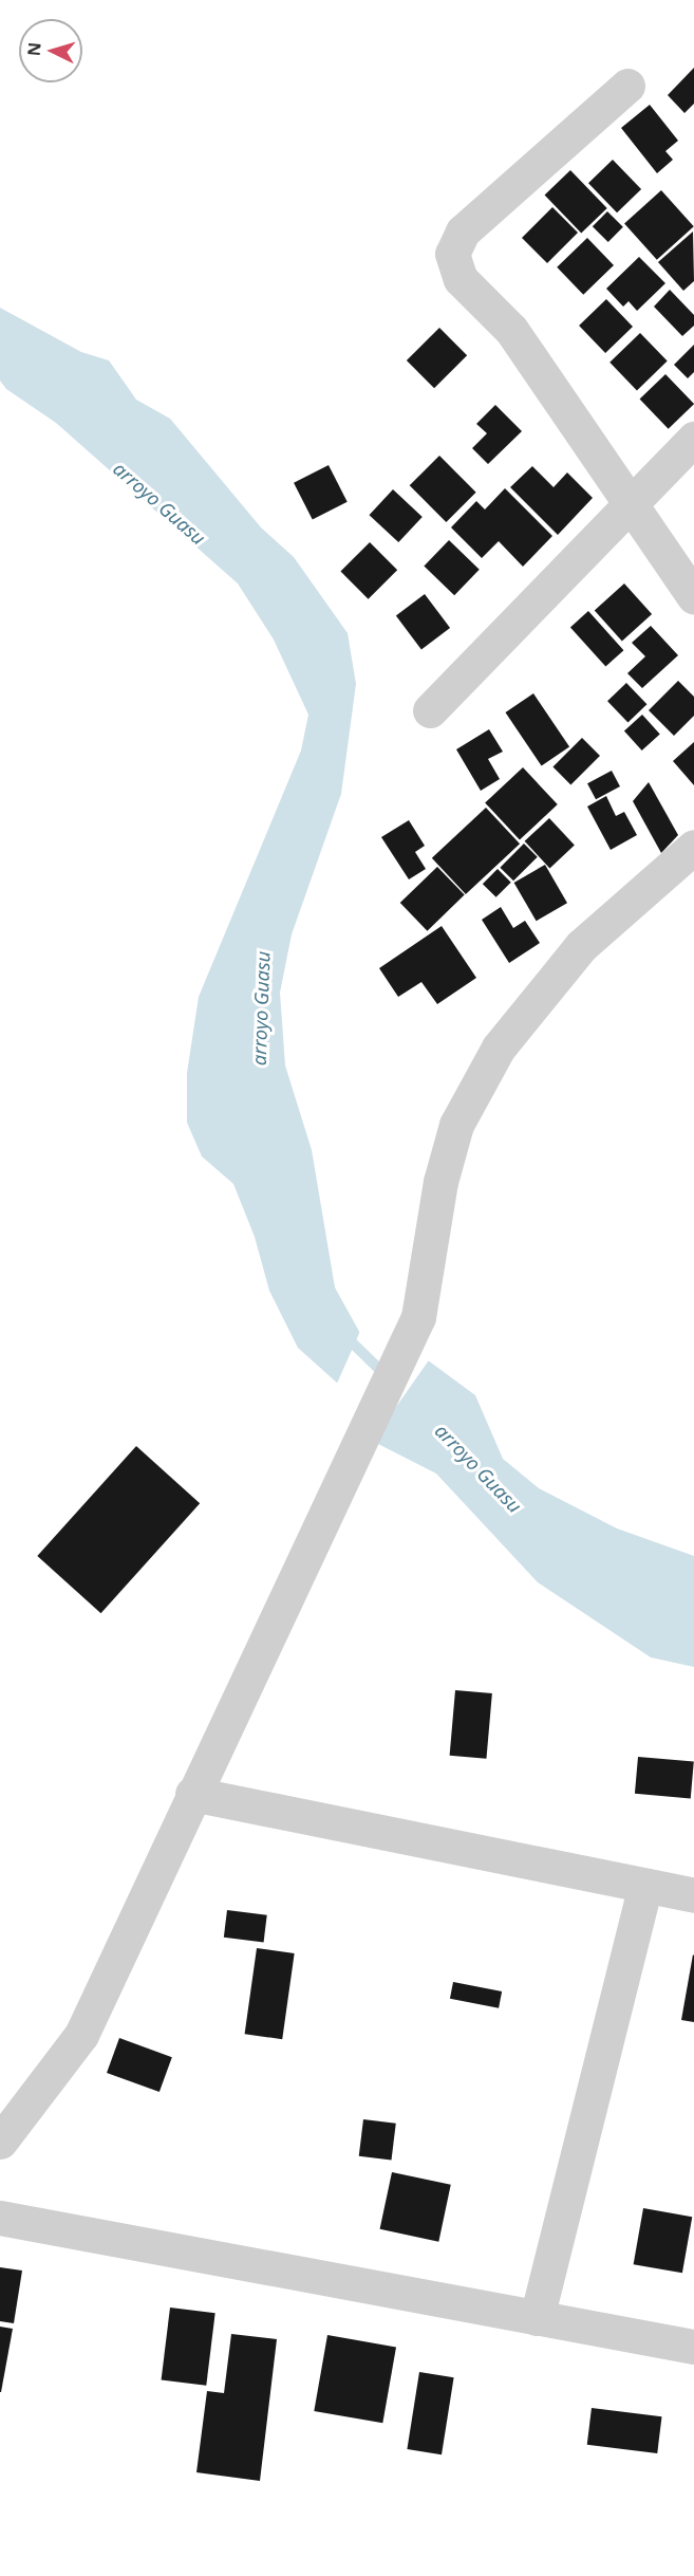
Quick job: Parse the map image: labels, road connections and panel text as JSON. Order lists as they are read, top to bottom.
{
  "water": ["arroyo Guasu"],
  "north": "left"
}
